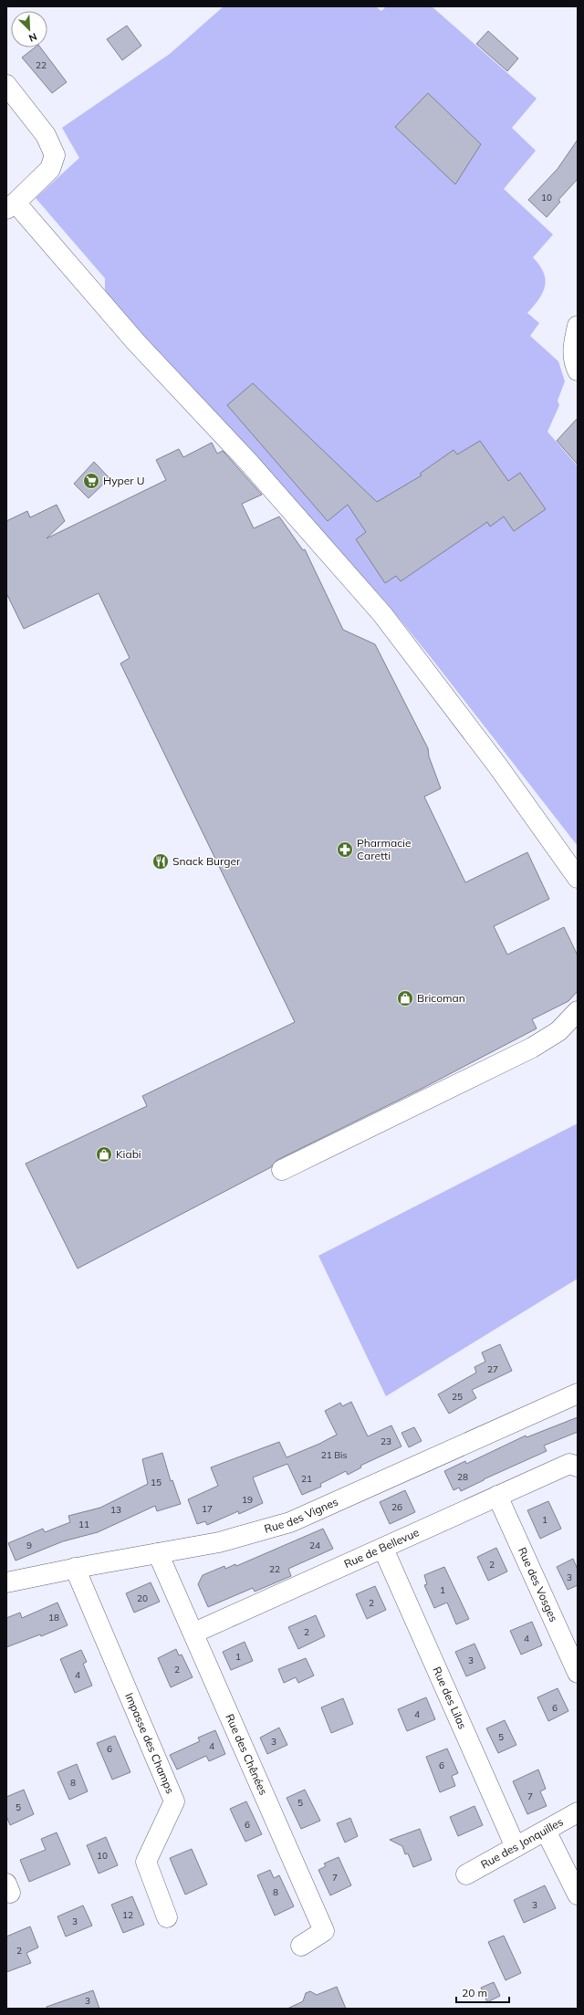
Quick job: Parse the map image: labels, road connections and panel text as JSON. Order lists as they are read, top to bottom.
{
  "streets": {
    "street": [
      "Rue des Vignes",
      "Rue de Bellevue",
      "Rue des Vosges",
      "Rue des Lilas",
      "Impasse des Champs",
      "Rue des Chênées",
      "Rue des Jonquilles"
    ]
  },
  "crossings": [
    ["Rue des Vignes", "Impasse des Champs"],
    ["Rue des Vignes", "Rue des Chênées"],
    ["Rue de Bellevue", "Rue des Vosges"],
    ["Rue de Bellevue", "Rue des Lilas"],
    ["Rue de Bellevue", "Rue des Chênées"],
    ["Rue des Lilas", "Rue des Jonquilles"]
  ],
  "places": {
    "supermarket": ["Hyper U"],
    "pharmacy": ["Pharmacie Caretti"],
    "restaurant": ["Snack Burger"],
    "shop": ["Bricoman", "Kiabi"]
  },
  "house_numbers": [
    "22",
    "10",
    "27",
    "25",
    "23",
    "21 Bis",
    "28",
    "21",
    "15",
    "19",
    "26",
    "17",
    "13",
    "1",
    "11",
    "9",
    "24",
    "2",
    "22",
    "3",
    "1",
    "20",
    "2",
    "18",
    "2",
    "4",
    "1",
    "3",
    "2",
    "4",
    "6",
    "4",
    "5",
    "3",
    "4",
    "6",
    "6",
    "8",
    "7",
    "5",
    "5",
    "6",
    "10",
    "7",
    "8",
    "3",
    "12",
    "3",
    "2",
    "3"
  ],
  "scale_bar": "20 m",
  "north": "bottom right"
}
